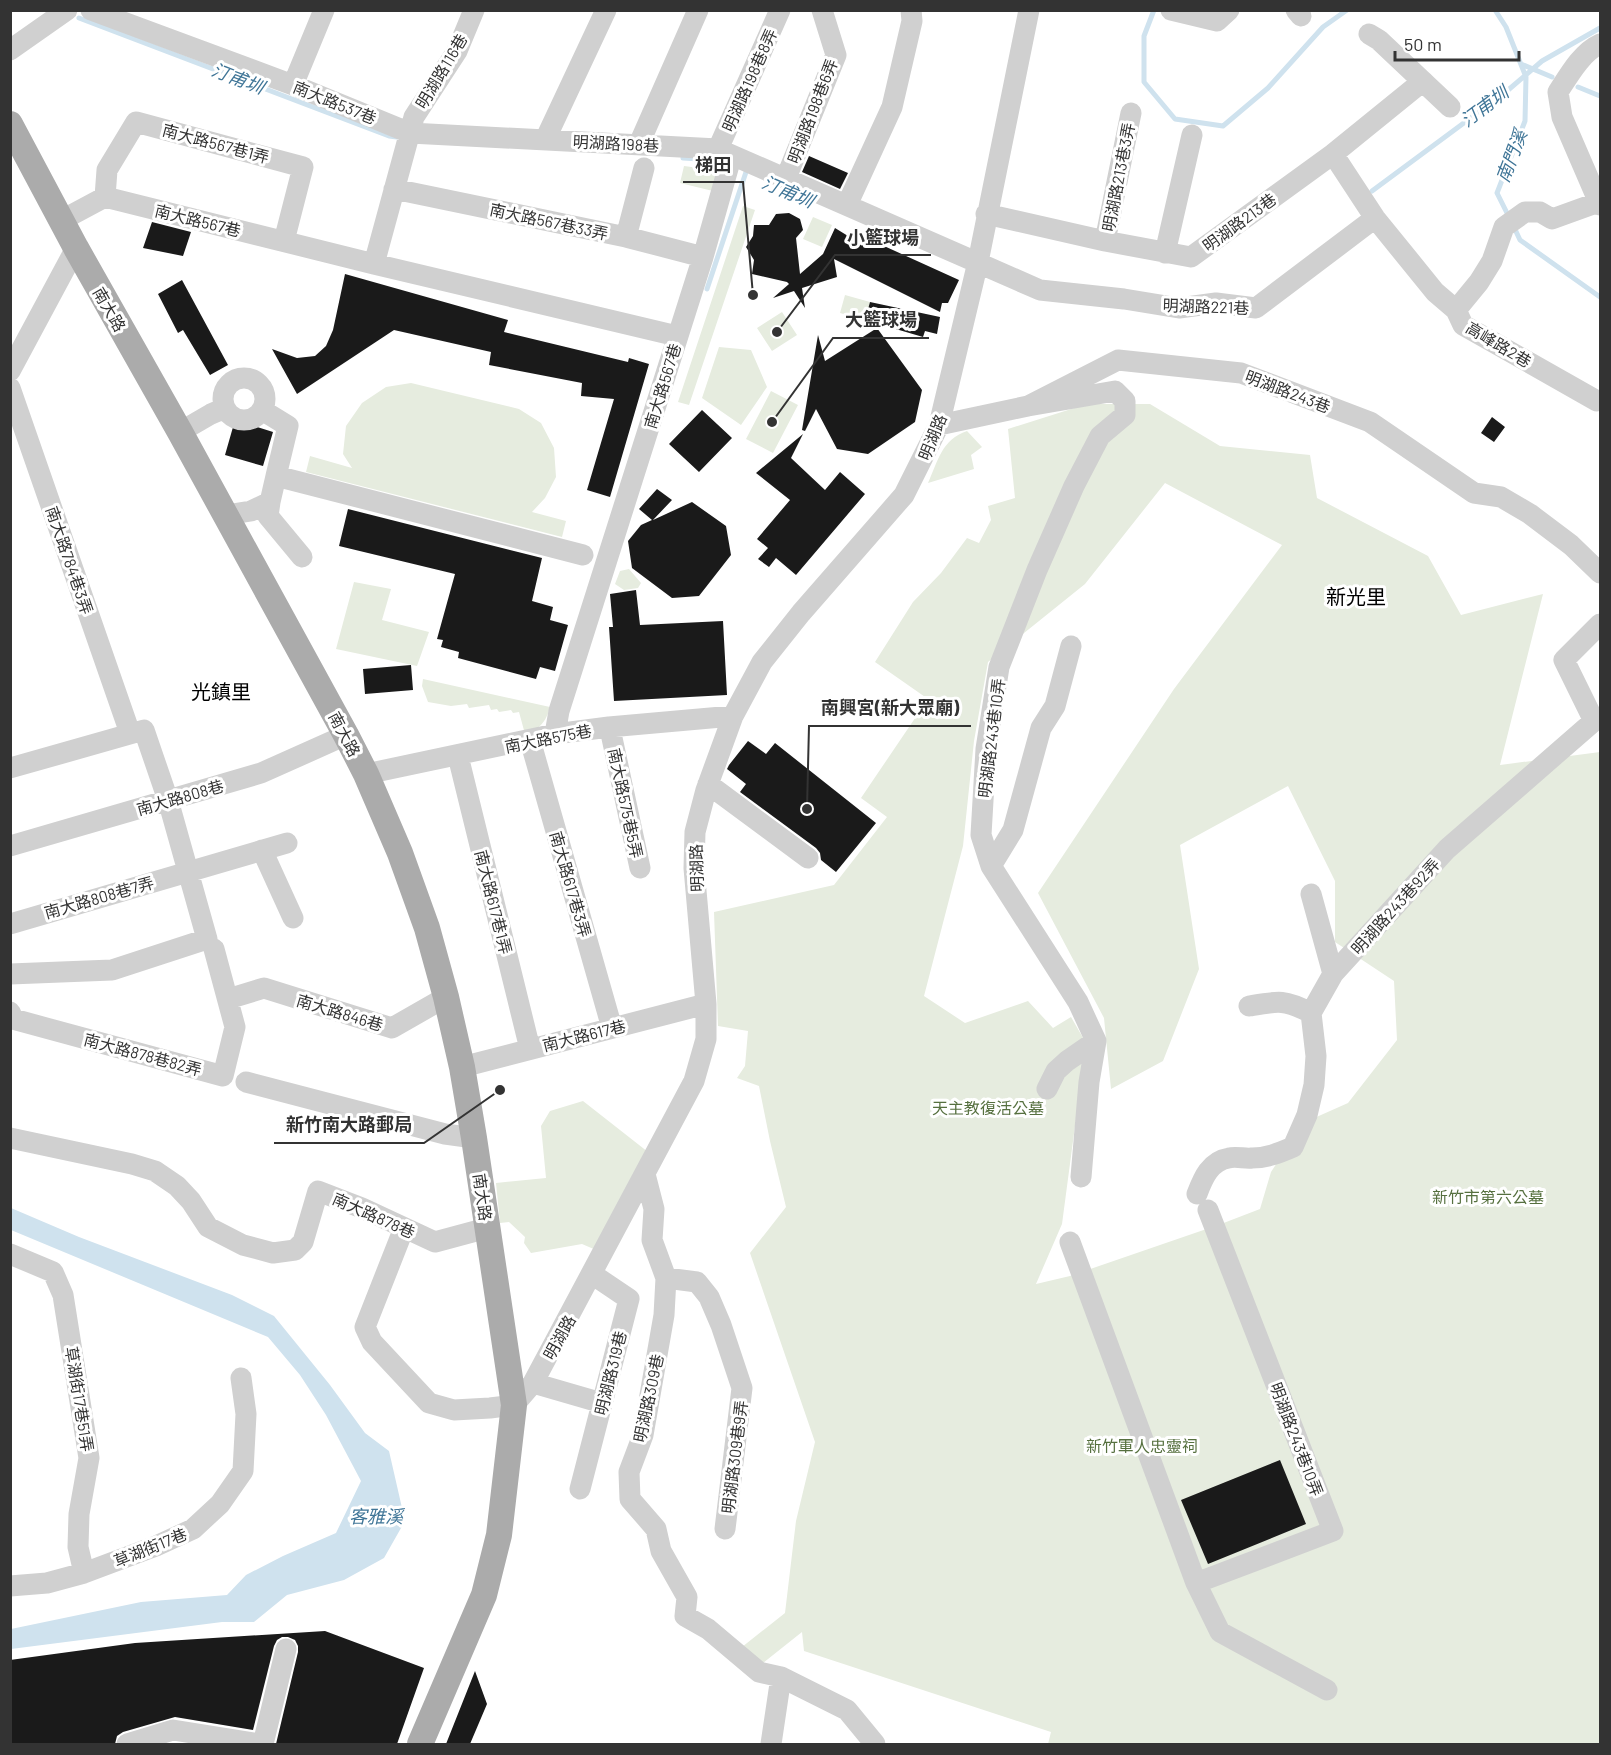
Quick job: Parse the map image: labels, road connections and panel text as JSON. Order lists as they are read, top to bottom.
{
  "streets": {
    "main road": ["南大路"],
    "street": [
      "明湖路116巷",
      "明湖路198巷8弄",
      "南大路537巷",
      "明湖路198巷6弄",
      "南大路567巷1弄",
      "明湖路198巷",
      "明湖路213巷3弄",
      "南大路567巷",
      "南大路567巷33弄",
      "明湖路213巷",
      "明湖路221巷",
      "高峰路2巷",
      "明湖路243巷",
      "明湖路",
      "南大路784巷3弄",
      "南大路575巷",
      "明湖路243巷10弄",
      "南大路808巷",
      "南大路575巷5弄",
      "南大路617巷3弄",
      "南大路808巷7弄",
      "南大路617巷1弄",
      "明湖路243巷92弄",
      "南大路846巷",
      "南大路617巷",
      "南大路878巷82弄",
      "南大路878巷",
      "明湖路319巷",
      "明湖路309巷",
      "草湖街17巷51弄",
      "明湖路309巷9弄",
      "草湖街17巷"
    ]
  },
  "crossings": [
    ["明湖路116巷", "南大路537巷"],
    ["明湖路116巷", "明湖路198巷"],
    ["明湖路198巷8弄", "明湖路198巷"],
    ["南大路537巷", "明湖路198巷"],
    ["明湖路198巷6弄", "明湖路198巷"],
    ["南大路567巷1弄", "南大路567巷"],
    ["明湖路198巷", "明湖路221巷"],
    ["明湖路198巷", "明湖路"],
    ["明湖路213巷3弄", "明湖路213巷"],
    ["南大路567巷", "南大路575巷"],
    ["明湖路213巷", "明湖路"],
    ["明湖路221巷", "明湖路"],
    ["南大路", "明湖路"],
    ["南大路", "南大路575巷"],
    ["南大路", "南大路808巷"],
    ["南大路", "南大路846巷"],
    ["南大路", "南大路617巷"],
    ["南大路", "南大路878巷"],
    ["明湖路243巷", "明湖路"],
    ["明湖路243巷", "明湖路243巷10弄"],
    ["明湖路", "南大路575巷"],
    ["明湖路", "南大路617巷"],
    ["明湖路", "明湖路319巷"],
    ["明湖路", "明湖路309巷"],
    ["南大路575巷", "南大路617巷3弄"],
    ["南大路575巷", "南大路617巷1弄"],
    ["明湖路243巷10弄", "明湖路243巷92弄"],
    ["南大路617巷3弄", "南大路617巷"],
    ["南大路617巷1弄", "南大路617巷"],
    ["南大路846巷", "南大路878巷82弄"],
    ["明湖路309巷", "明湖路309巷9弄"],
    ["草湖街17巷51弄", "草湖街17巷"]
  ],
  "districts": ["新光里", "光鎮里"],
  "water": ["汀甫圳", "南門溪", "客雅溪"],
  "parks": ["天主教復活公墓", "新竹市第六公墓", "新竹軍人忠靈祠"],
  "places": [
    "梯田",
    "小籃球場",
    "大籃球場",
    "南興宮(新大眾廟)",
    "新竹南大路郵局"
  ],
  "scale_bar": "50 m"
}
